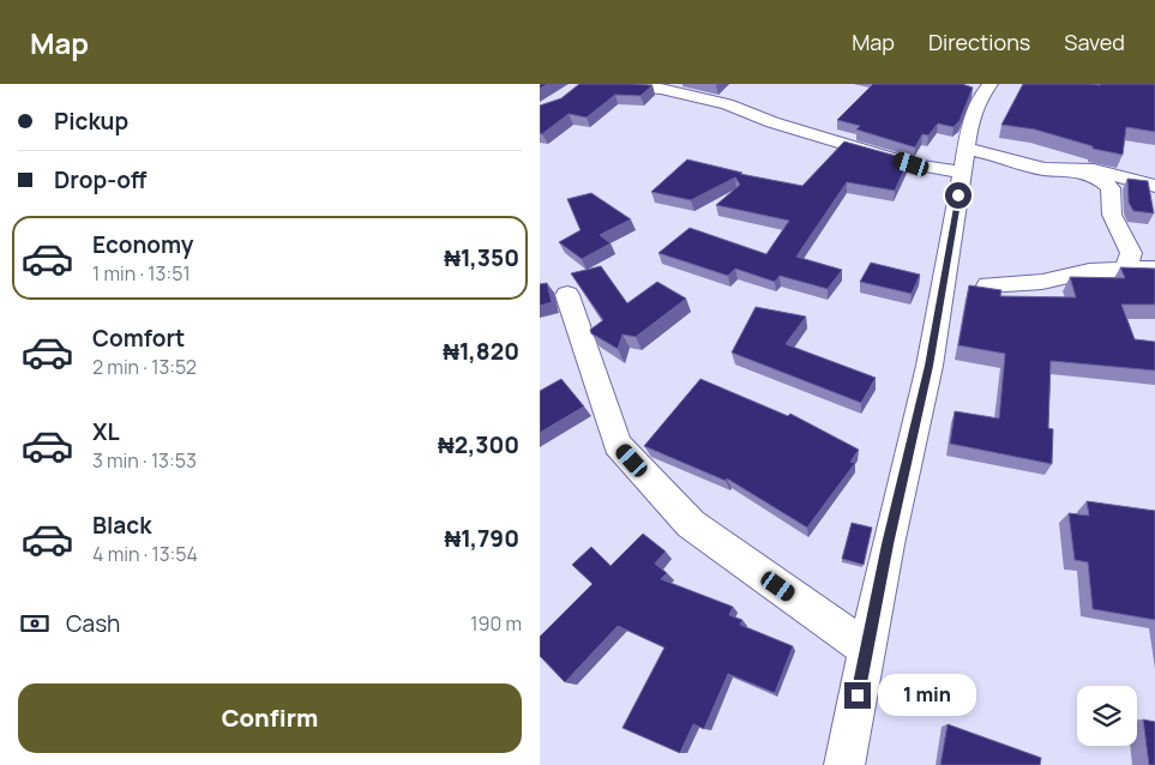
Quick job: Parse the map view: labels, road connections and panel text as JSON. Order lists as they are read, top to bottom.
{
  "page": {
    "header": "Map",
    "nav": ["Map", "Directions", "Saved"],
    "banner": ["Pickup", "Drop-off"],
    "list": [
      {
        "name": "Economy",
        "note": "1 min · 13:51",
        "value": "₦1,350"
      },
      {
        "name": "Comfort",
        "note": "2 min · 13:52",
        "value": "₦1,820"
      },
      {
        "name": "XL",
        "note": "3 min · 13:53",
        "value": "₦2,300"
      },
      {
        "name": "Black",
        "note": "4 min · 13:54",
        "value": "₦1,790"
      }
    ],
    "pay": ["Cash", "190 m"],
    "buttons": "Confirm",
    "bubble": "1 min"
  }
}
